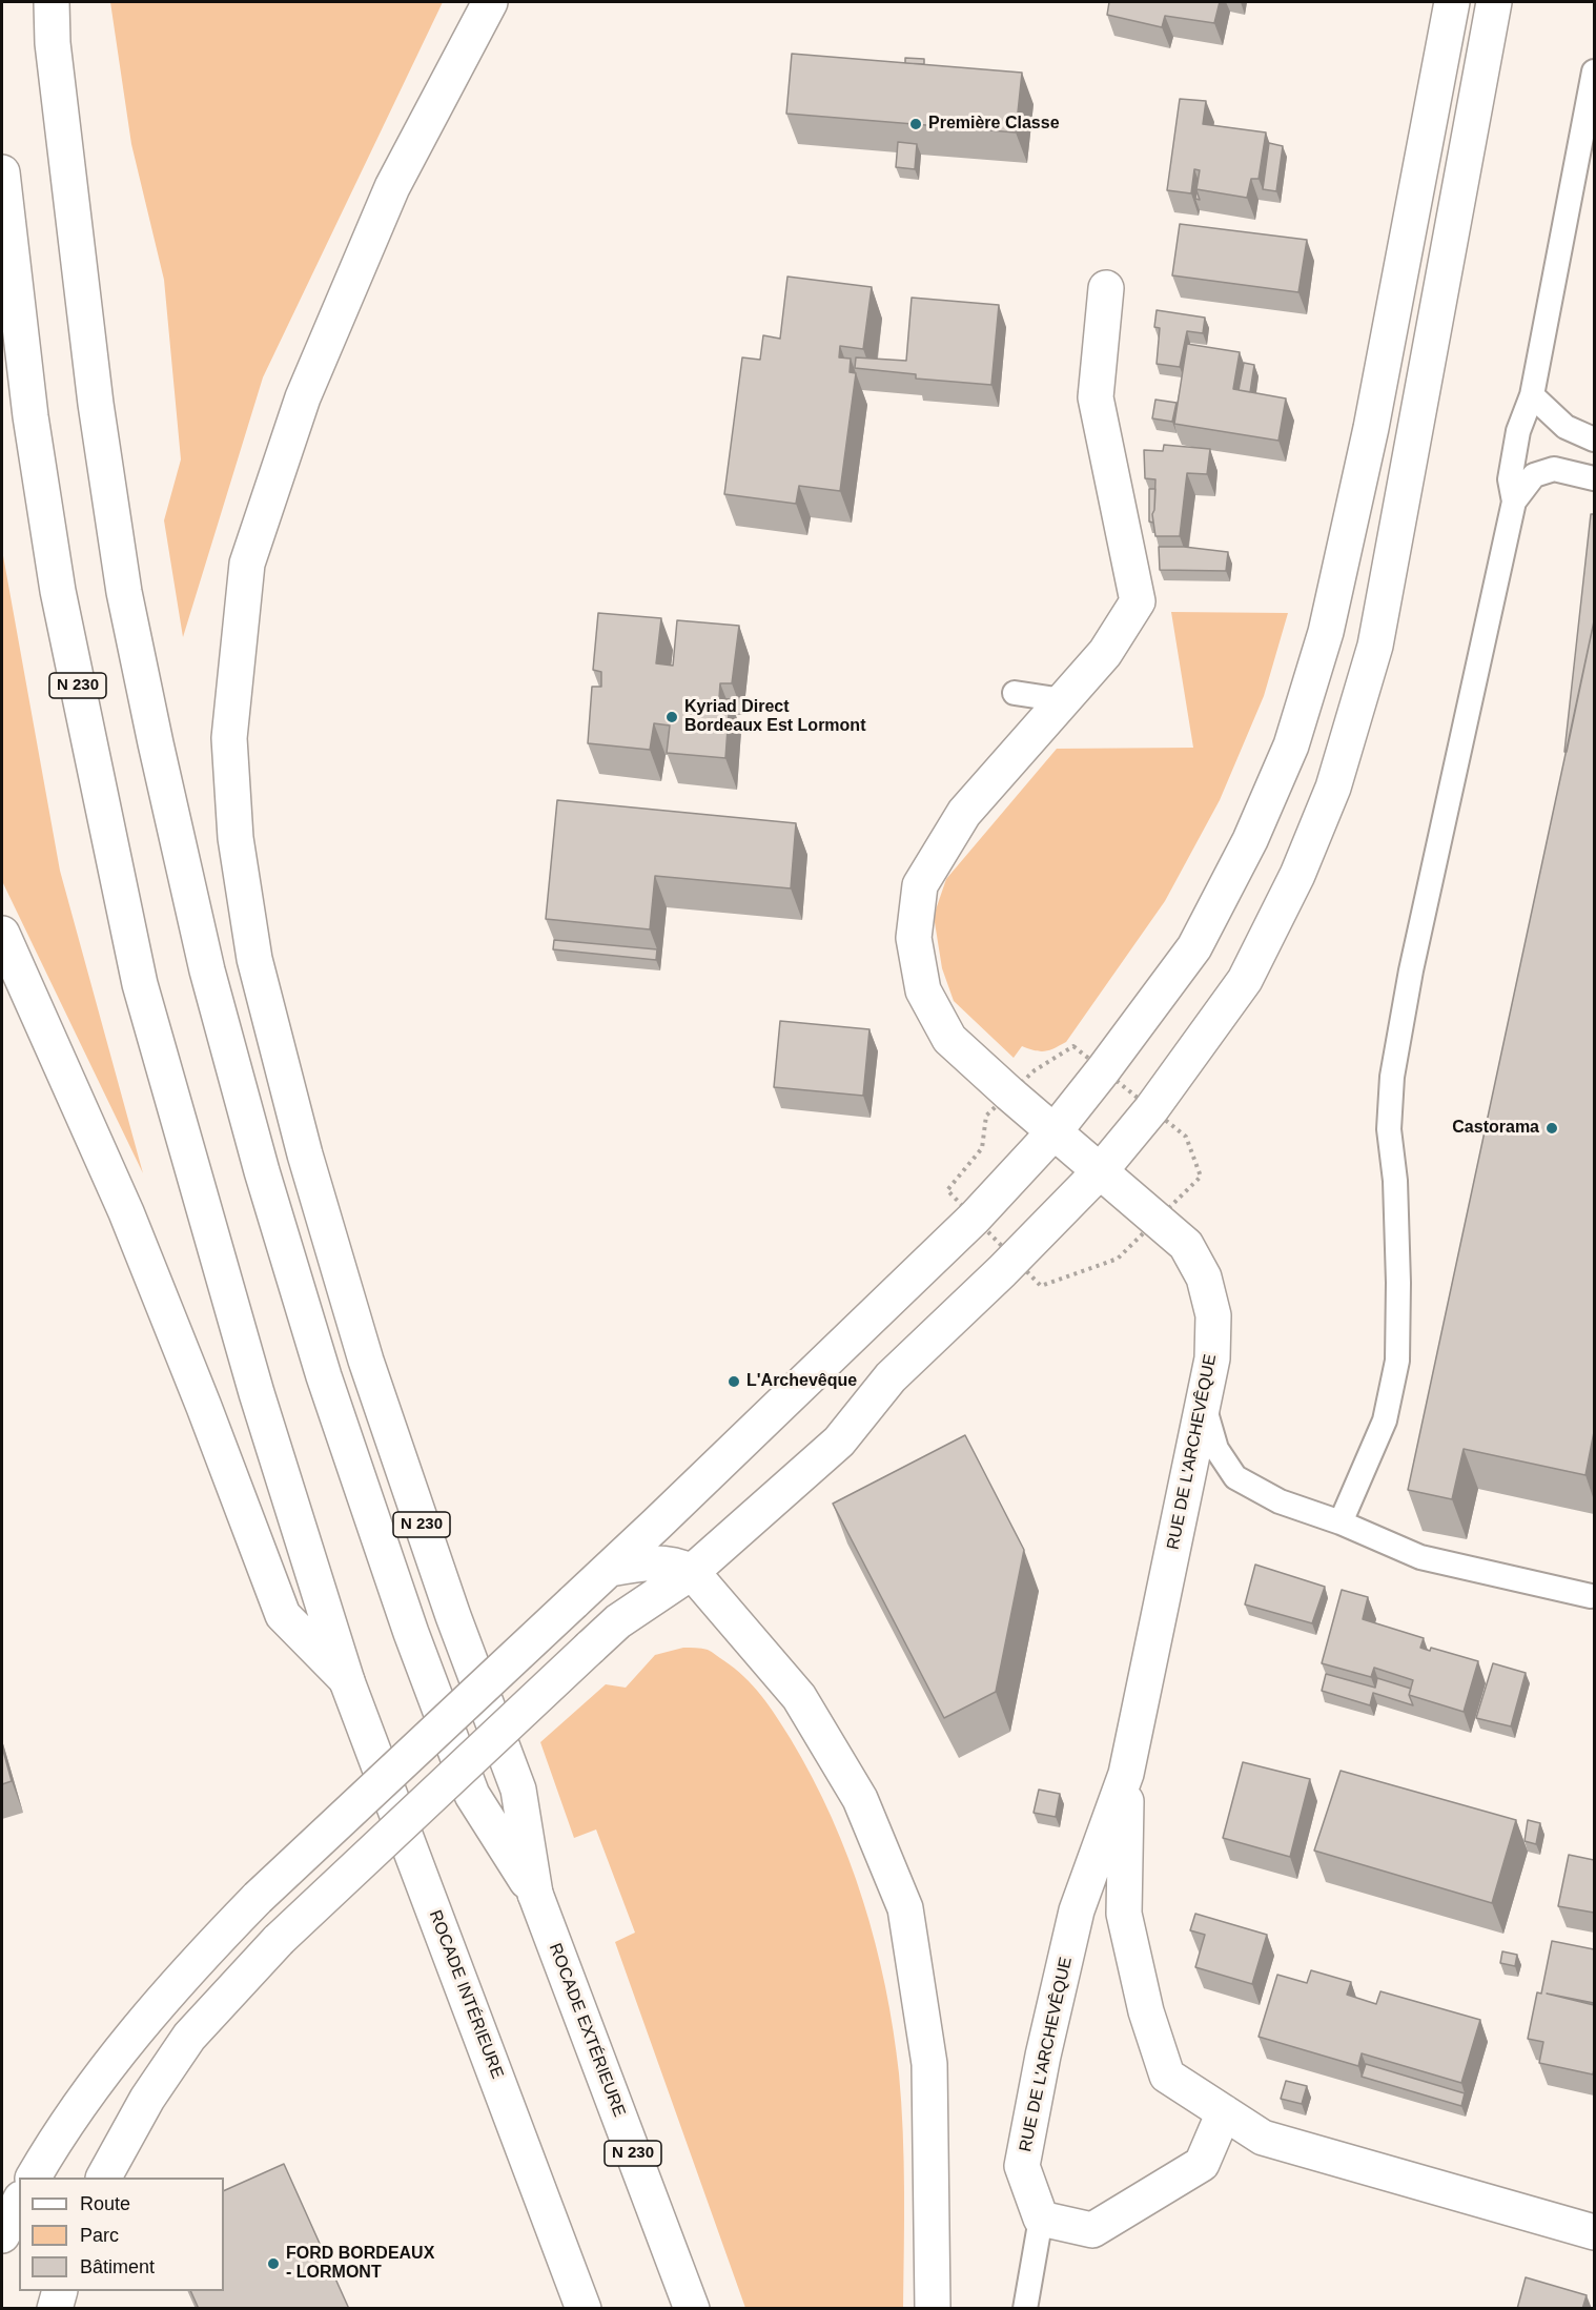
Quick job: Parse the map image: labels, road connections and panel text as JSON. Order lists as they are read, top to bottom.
{
  "streets": {
    "main road": [
      "N 230",
      "RUE DE L'ARCHEVÊQUE",
      "ROCADE INTÉRIEURE",
      "ROCADE EXTÉRIEURE"
    ]
  },
  "crossings": [
    ["N 230", "ROCADE INTÉRIEURE"],
    ["N 230", "ROCADE EXTÉRIEURE"]
  ],
  "places": [
    "Première Classe",
    "Kyriad Direct Bordeaux Est Lormont",
    "Castorama",
    "L'Archevêque",
    "FORD BORDEAUX - LORMONT"
  ],
  "legend": ["Route", "Parc", "Bâtiment"]
}
